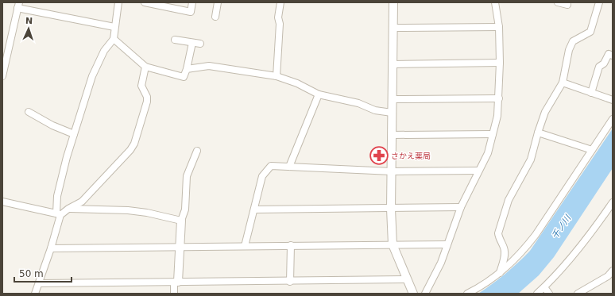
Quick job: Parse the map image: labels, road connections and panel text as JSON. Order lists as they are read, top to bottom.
{
  "water": ["千ノ川"],
  "places": {
    "pharmacy": ["さかえ薬局"]
  },
  "scale_bar": "50 m",
  "north": "top"
}
